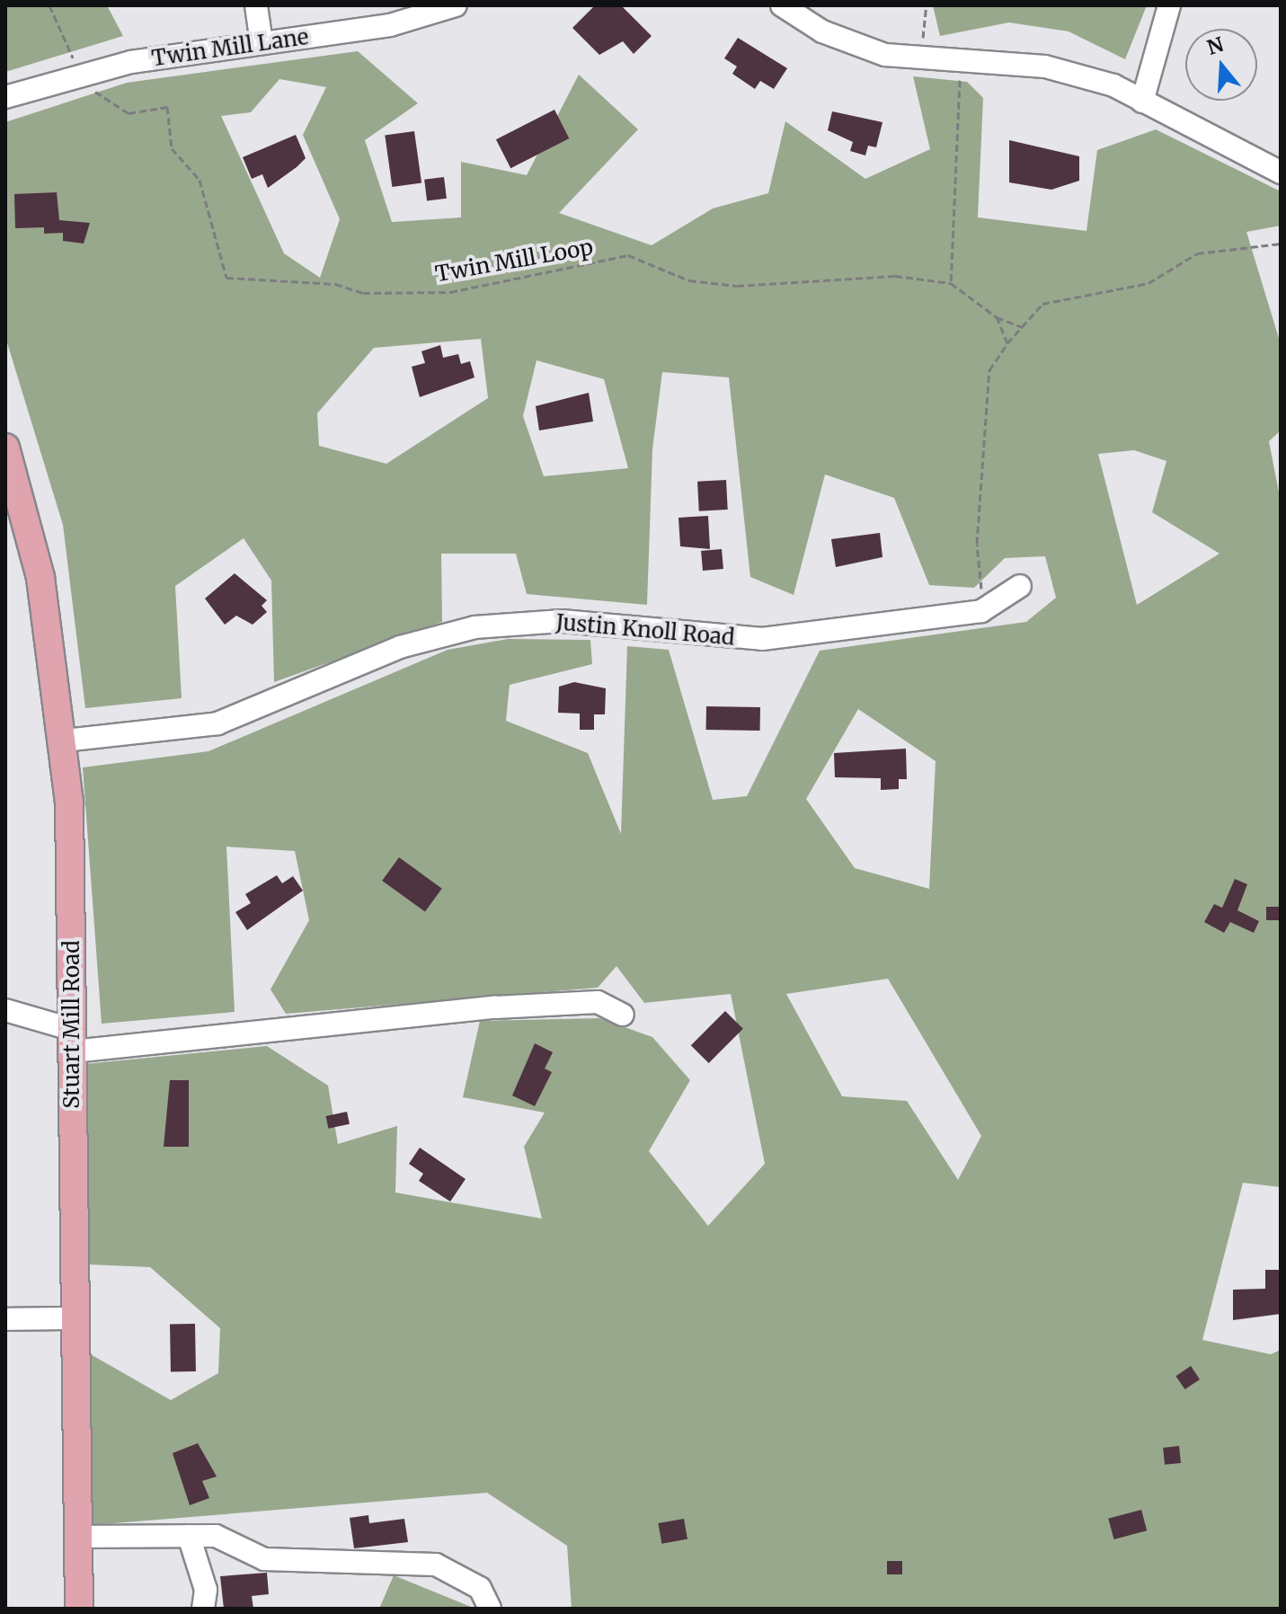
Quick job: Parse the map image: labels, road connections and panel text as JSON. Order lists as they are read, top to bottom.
{
  "streets": {
    "main road": ["Stuart Mill Road"],
    "street": ["Twin Mill Lane", "Justin Knoll Road"],
    "path": ["Twin Mill Loop"]
  },
  "crossings": [
    ["Twin Mill Lane", "Twin Mill Loop"],
    ["Justin Knoll Road", "Stuart Mill Road"]
  ],
  "north": "top"
}
